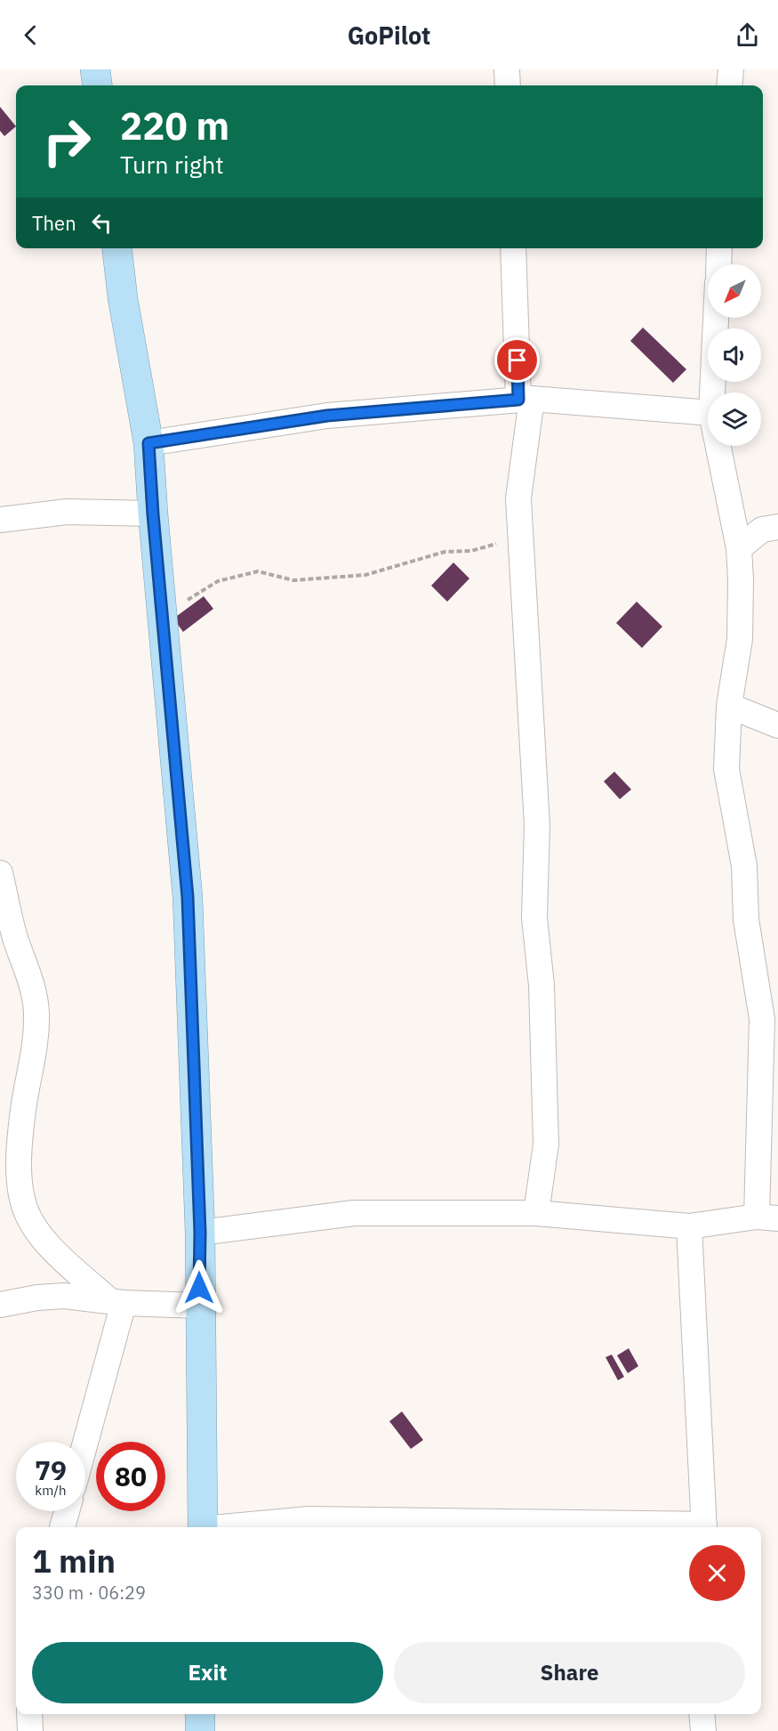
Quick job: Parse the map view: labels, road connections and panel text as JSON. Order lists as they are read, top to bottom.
{
  "north": "bottom left",
  "page": {
    "header": "GoPilot",
    "turn": ["220 m", "Turn right"],
    "then": "Then",
    "speed": "79 km/h",
    "limit": "80",
    "heading": ["1 min", "330 m · 06:29"],
    "buttons": ["Exit", "Share"]
  }
}
